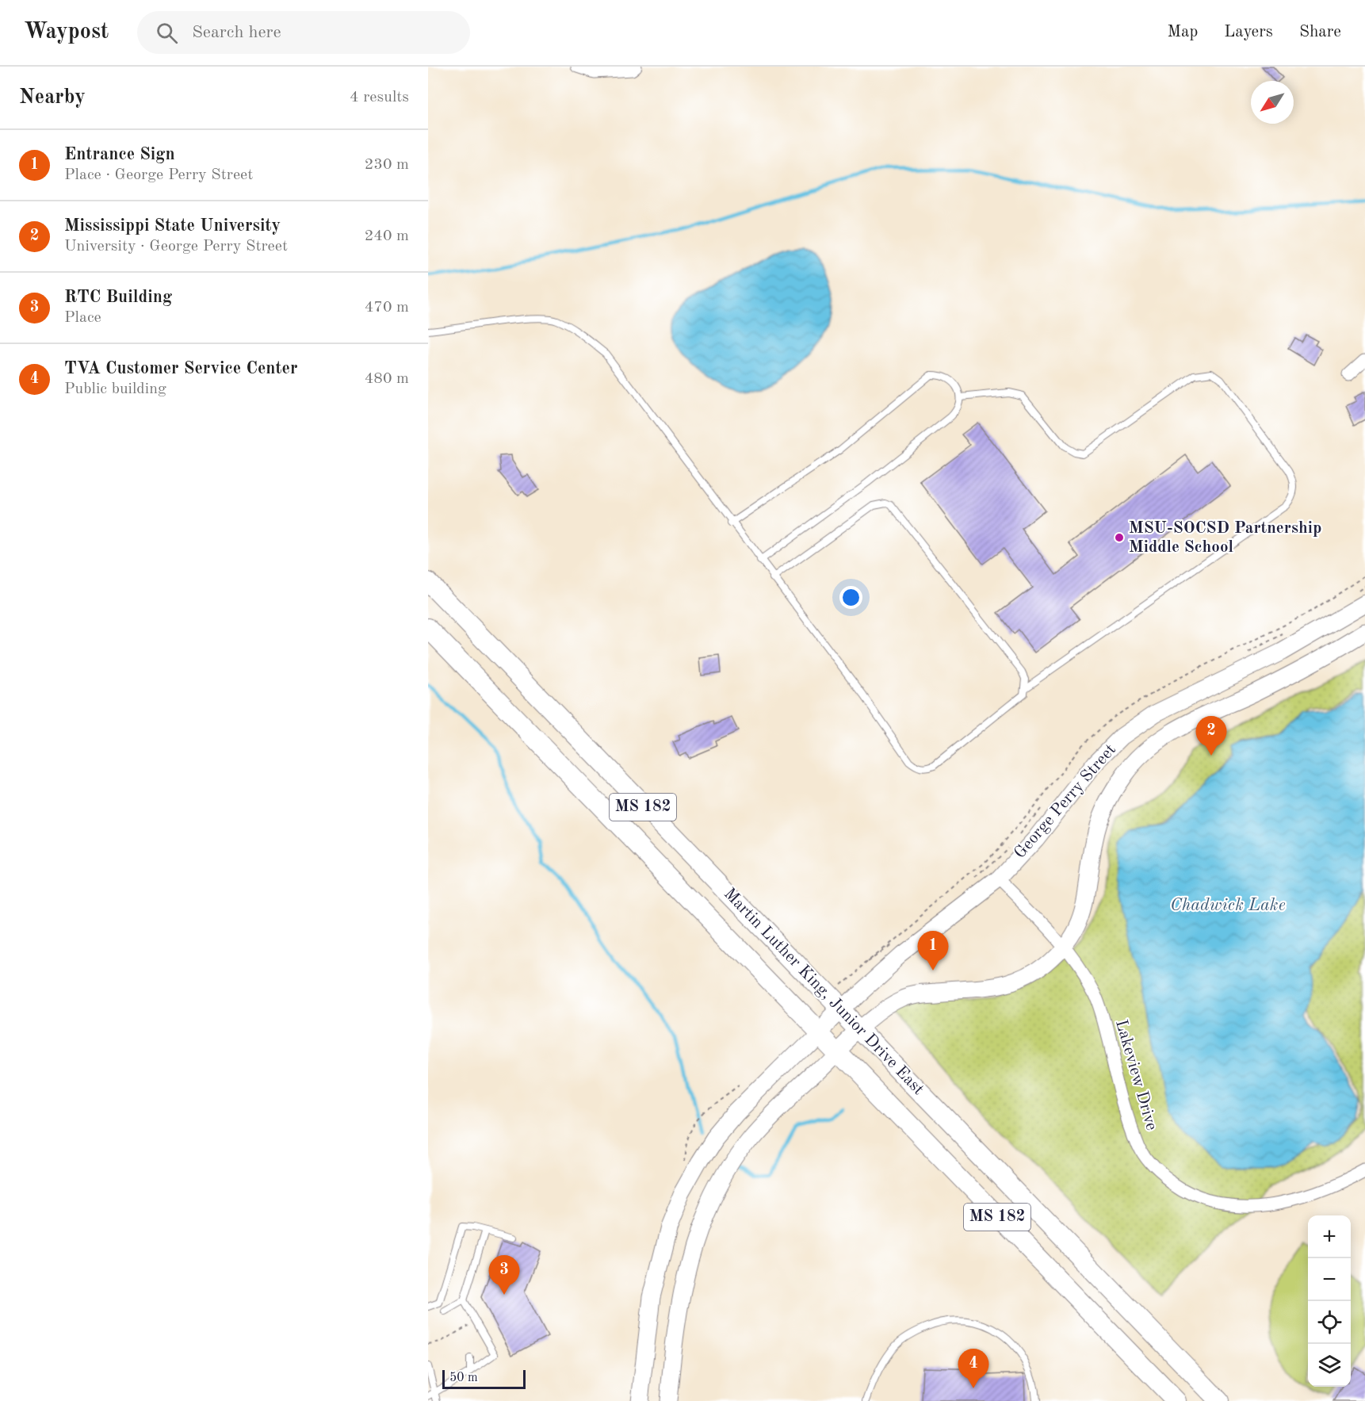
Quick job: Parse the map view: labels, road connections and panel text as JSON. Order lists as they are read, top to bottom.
{
  "streets": {
    "main road": ["MS 182", "Martin Luther King, Junior Drive East"],
    "street": ["George Perry Street", "Lakeview Drive"]
  },
  "crossings": [
    ["George Perry Street", "Martin Luther King, Junior Drive East"],
    ["George Perry Street", "Lakeview Drive"]
  ],
  "water": ["Chadwick Lake"],
  "places": ["MSU-SOCSD Partnership Middle School"],
  "scale_bar": "50 m",
  "north": "bottom left",
  "page": {
    "header": "Waypost",
    "search": "Search here",
    "nav": ["Map", "Layers", "Share"],
    "heading": ["Nearby", "4 results"],
    "list": [
      {
        "mark": "1",
        "name": "Entrance Sign",
        "note": "Place · George Perry Street",
        "value": "230 m"
      },
      {
        "mark": "2",
        "name": "Mississippi State University",
        "note": "University · George Perry Street",
        "value": "240 m"
      },
      {
        "mark": "3",
        "name": "RTC Building",
        "note": "Place",
        "value": "470 m"
      },
      {
        "mark": "4",
        "name": "TVA Customer Service Center",
        "note": "Public building",
        "value": "480 m"
      }
    ],
    "pins": [
      "2",
      "1",
      "3",
      "4"
    ],
    "map_buttons": ["+", "−"],
    "scale": "50 m"
  }
}
